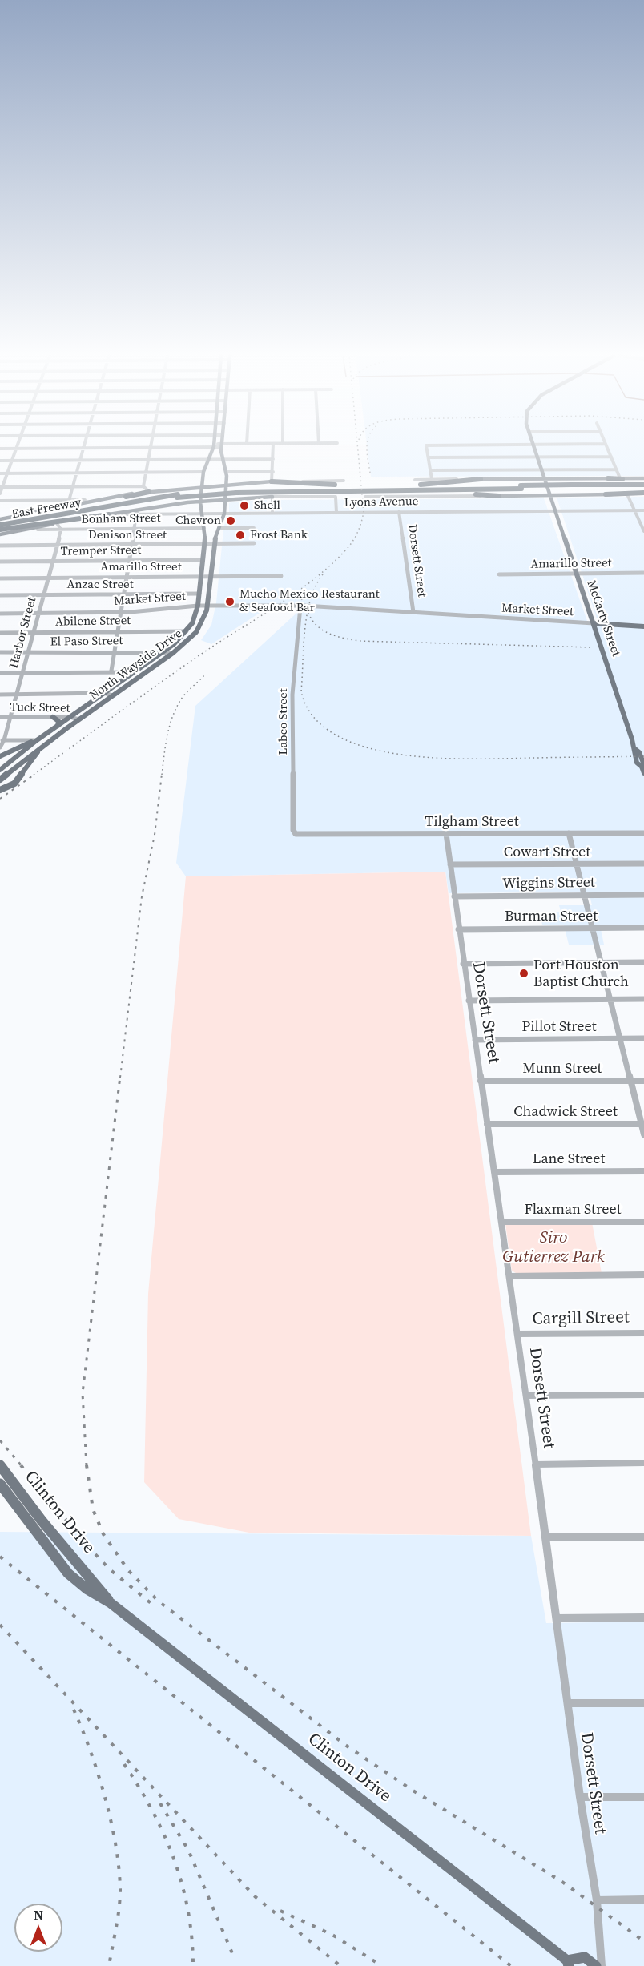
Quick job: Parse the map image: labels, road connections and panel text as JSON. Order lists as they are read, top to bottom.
{
  "streets": {
    "highway": ["East Freeway"],
    "main road": [
      "Market Street",
      "McCarty Street",
      "North Wayside Drive",
      "Clinton Drive"
    ],
    "street": [
      "Lyons Avenue",
      "Bonham Street",
      "Denison Street",
      "Tremper Street",
      "Dorsett Street",
      "Amarillo Street",
      "Anzac Street",
      "Abilene Street",
      "Harbor Street",
      "El Paso Street",
      "Tuck Street",
      "Labco Street",
      "Tilgham Street",
      "Cowart Street",
      "Wiggins Street",
      "Burman Street",
      "Pillot Street",
      "Munn Street",
      "Chadwick Street",
      "Lane Street",
      "Flaxman Street",
      "Cargill Street"
    ]
  },
  "crossings": [
    ["Lyons Avenue", "Dorsett Street"],
    ["Lyons Avenue", "McCarty Street"],
    ["Lyons Avenue", "North Wayside Drive"],
    ["Bonham Street", "Harbor Street"],
    ["Bonham Street", "North Wayside Drive"],
    ["Denison Street", "Harbor Street"],
    ["Denison Street", "North Wayside Drive"],
    ["Tremper Street", "Harbor Street"],
    ["Tremper Street", "North Wayside Drive"],
    ["Dorsett Street", "Market Street"],
    ["Dorsett Street", "Tilgham Street"],
    ["Dorsett Street", "Cowart Street"],
    ["Dorsett Street", "Wiggins Street"],
    ["Dorsett Street", "Burman Street"],
    ["Dorsett Street", "Pillot Street"],
    ["Dorsett Street", "Munn Street"],
    ["Dorsett Street", "Chadwick Street"],
    ["Dorsett Street", "Lane Street"],
    ["Dorsett Street", "Flaxman Street"],
    ["Dorsett Street", "Cargill Street"],
    ["Amarillo Street", "McCarty Street"],
    ["Amarillo Street", "Harbor Street"],
    ["Amarillo Street", "North Wayside Drive"],
    ["Anzac Street", "Harbor Street"],
    ["Anzac Street", "North Wayside Drive"],
    ["Market Street", "McCarty Street"],
    ["Market Street", "Harbor Street"],
    ["Market Street", "North Wayside Drive"],
    ["Market Street", "Labco Street"],
    ["Abilene Street", "Harbor Street"],
    ["Abilene Street", "North Wayside Drive"],
    ["Harbor Street", "El Paso Street"],
    ["Harbor Street", "Tuck Street"],
    ["El Paso Street", "North Wayside Drive"],
    ["North Wayside Drive", "Tuck Street"],
    ["Labco Street", "Tilgham Street"]
  ],
  "parks": ["Siro Gutierrez Park"],
  "places": [
    "Shell",
    "Chevron",
    "Frost Bank",
    "Mucho Mexico Restaurant & Seafood Bar",
    "Port Houston Baptist Church"
  ],
  "north": "top"
}
